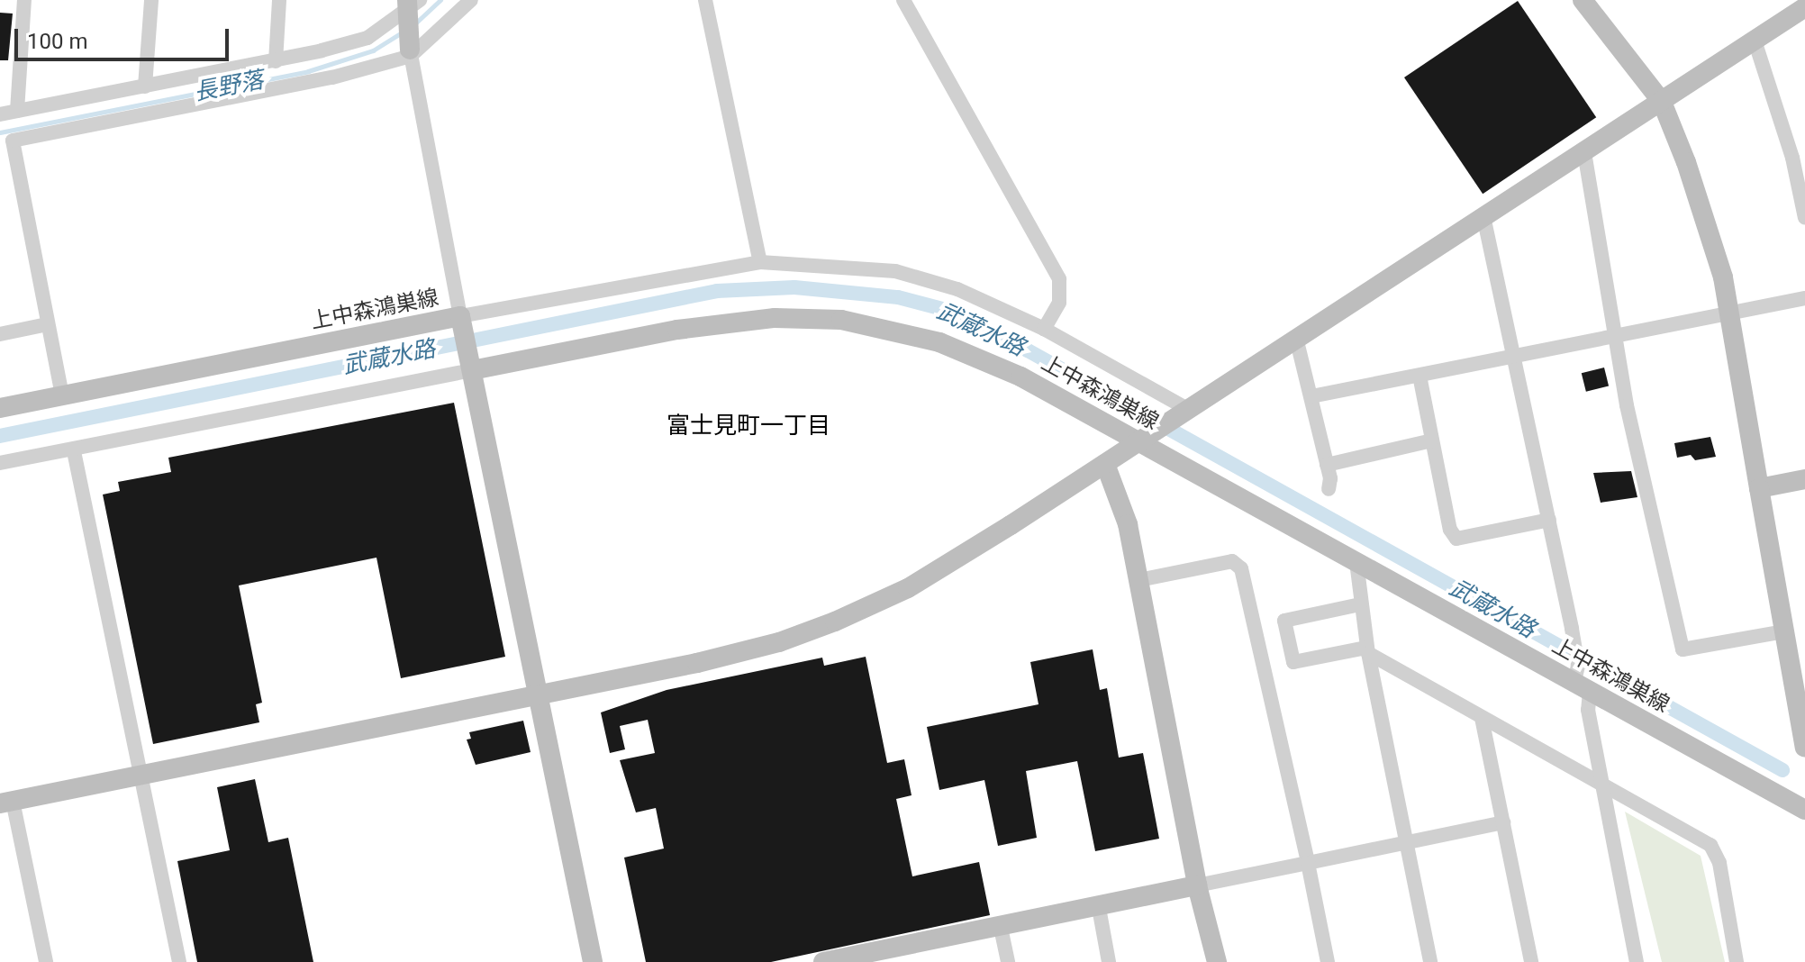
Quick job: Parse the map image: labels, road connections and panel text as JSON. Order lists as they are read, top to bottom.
{
  "streets": {
    "street": ["上中森鴻巣線"]
  },
  "districts": ["富士見町一丁目"],
  "water": ["長野落", "武蔵水路"],
  "scale_bar": "100 m"
}
